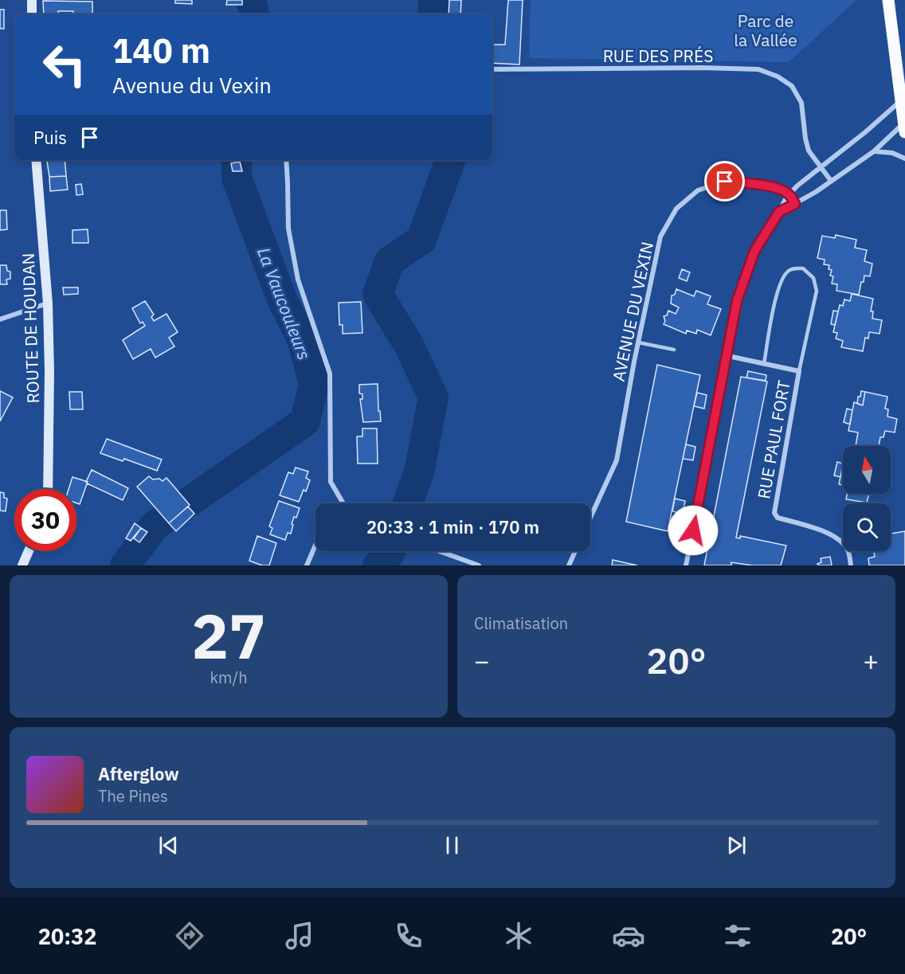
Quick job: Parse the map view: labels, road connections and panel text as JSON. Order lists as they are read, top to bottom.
{
  "streets": {
    "street": [
      "RUE DES PRÉS",
      "AVENUE DU VEXIN",
      "ROUTE DE HOUDAN",
      "RUE PAUL FORT"
    ]
  },
  "water": ["La Vaucouleurs"],
  "parks": ["Parc de la Vallée"],
  "north": "top",
  "page": {
    "turn": ["140 m", "Avenue du Vexin"],
    "then": "Puis",
    "limit": "30",
    "trip": "20:33 · 1 min · 170 m",
    "tile": [
      ["27", "km/h"],
      "Climatisation"
    ],
    "heat": ["−", "20°", "+"],
    "song": ["Afterglow", "The Pines"],
    "tabs": ["20:32", "20°"]
  }
}
